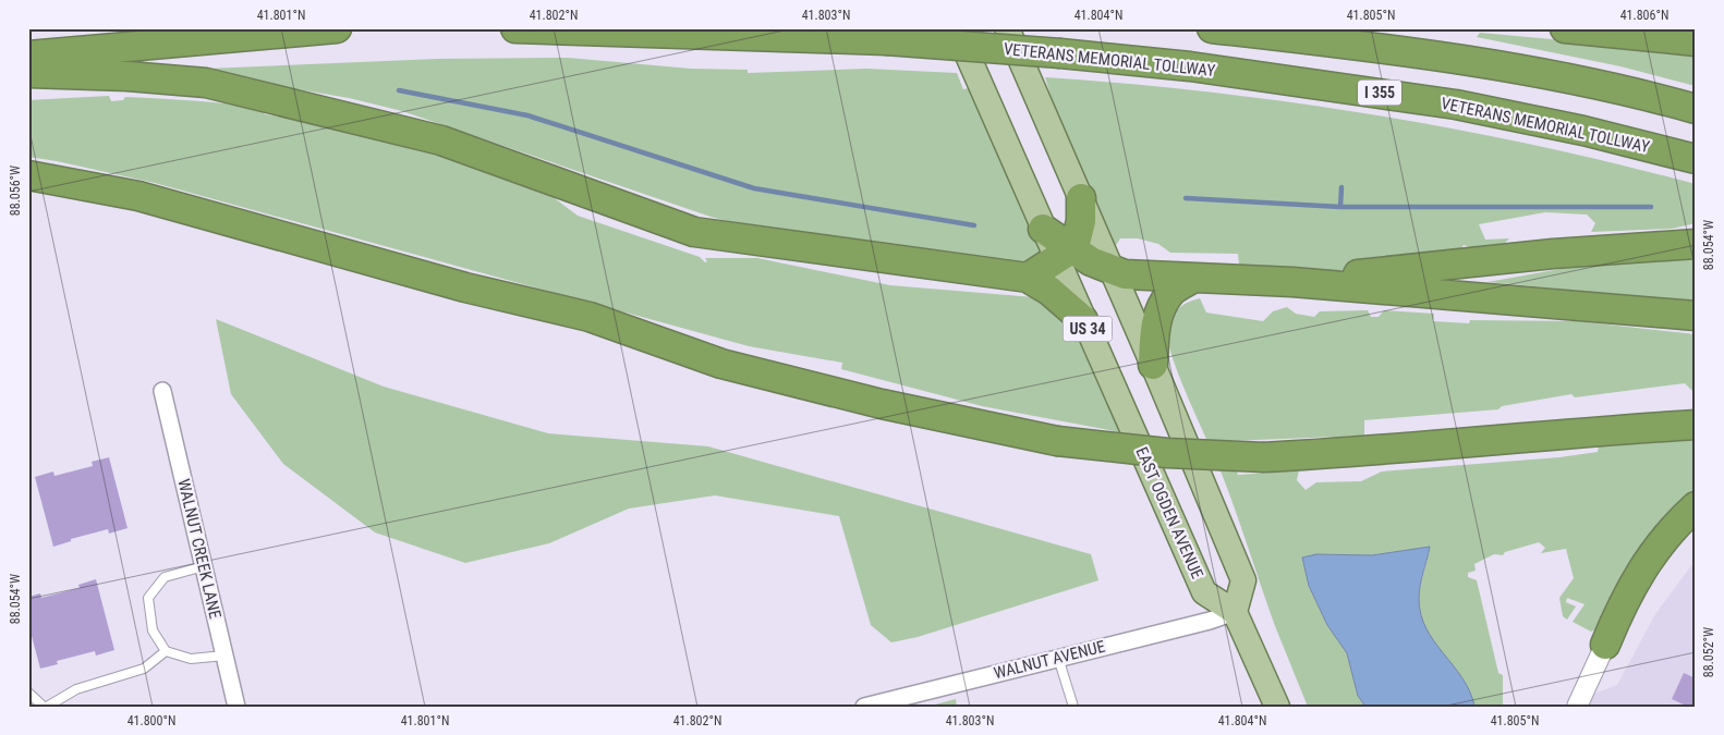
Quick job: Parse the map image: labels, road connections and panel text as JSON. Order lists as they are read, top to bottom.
{
  "streets": {
    "highway": ["VETERANS MEMORIAL TOLLWAY", "I 355"],
    "main road": ["US 34", "EAST OGDEN AVENUE"],
    "street": ["WALNUT CREEK LANE", "WALNUT AVENUE"]
  },
  "crossings": [
    ["US 34", "EAST OGDEN AVENUE"],
    ["US 34", "WALNUT AVENUE"],
    ["EAST OGDEN AVENUE", "WALNUT AVENUE"]
  ],
  "coordinates": [
    "41.801°N",
    "41.802°N",
    "41.803°N",
    "41.804°N",
    "41.805°N",
    "41.806°N",
    "88.056°W",
    "88.054°W",
    "88.052°W",
    "41.800°N"
  ]
}
